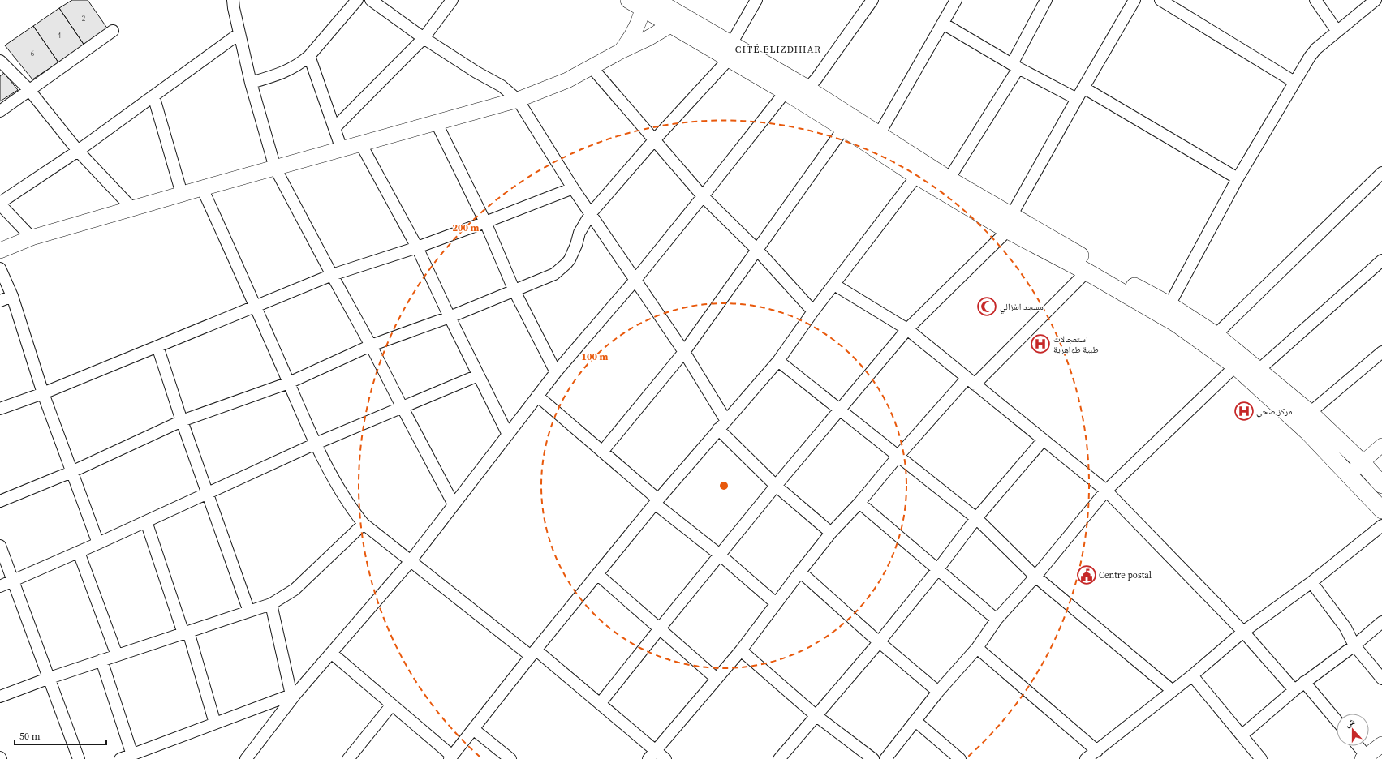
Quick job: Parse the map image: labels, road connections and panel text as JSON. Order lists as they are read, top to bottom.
{
  "districts": ["CITÉ ELIZDIHAR"],
  "places": {
    "mosque": ["مسجد الغزالي"],
    "hospital": ["استعجالات طبية طواهرية", "مركز صحي"],
    "public building": ["Centre postal"]
  },
  "house_numbers": ["2", "4", "6"],
  "scale_bar": "50 m",
  "north": "top",
  "rings": ["200 m", "100 m"]
}
